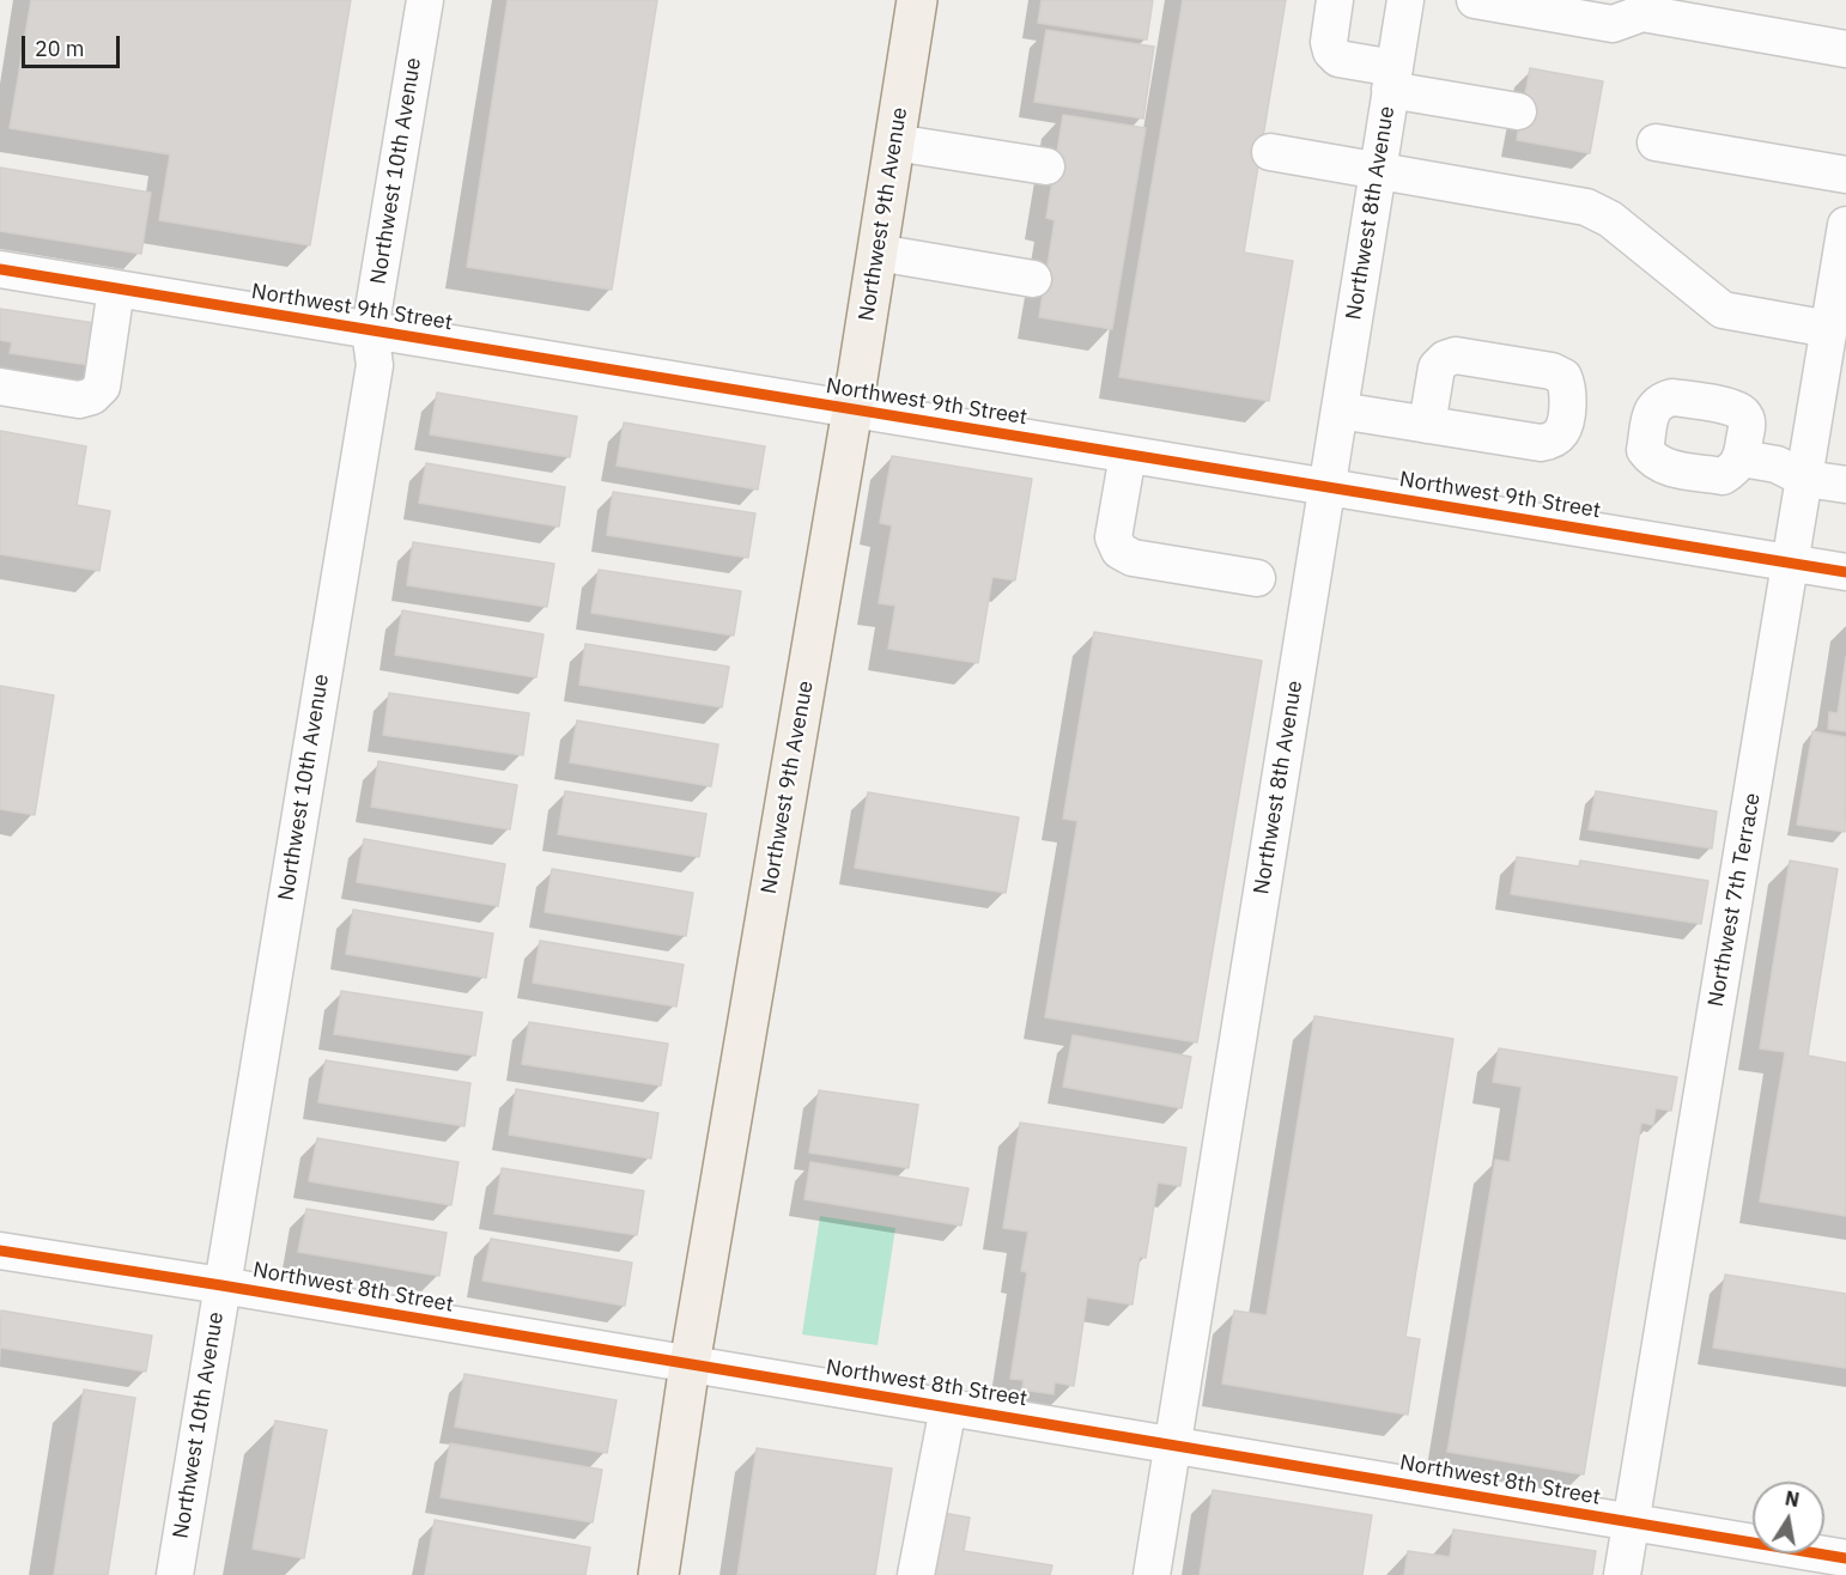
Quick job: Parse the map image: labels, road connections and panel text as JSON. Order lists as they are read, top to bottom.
{
  "streets": {
    "main road": ["Northwest 9th Avenue"],
    "street": [
      "Northwest 10th Avenue",
      "Northwest 8th Avenue",
      "Northwest 9th Street",
      "Northwest 7th Terrace",
      "Northwest 8th Street"
    ]
  },
  "crossings": [
    ["Northwest 10th Avenue", "Northwest 9th Street"],
    ["Northwest 10th Avenue", "Northwest 8th Street"],
    ["Northwest 8th Avenue", "Northwest 9th Street"],
    ["Northwest 8th Avenue", "Northwest 8th Street"],
    ["Northwest 9th Avenue", "Northwest 9th Street"],
    ["Northwest 9th Avenue", "Northwest 8th Street"],
    ["Northwest 9th Street", "Northwest 7th Terrace"],
    ["Northwest 7th Terrace", "Northwest 8th Street"]
  ],
  "scale_bar": "20 m",
  "north": "top"
}
